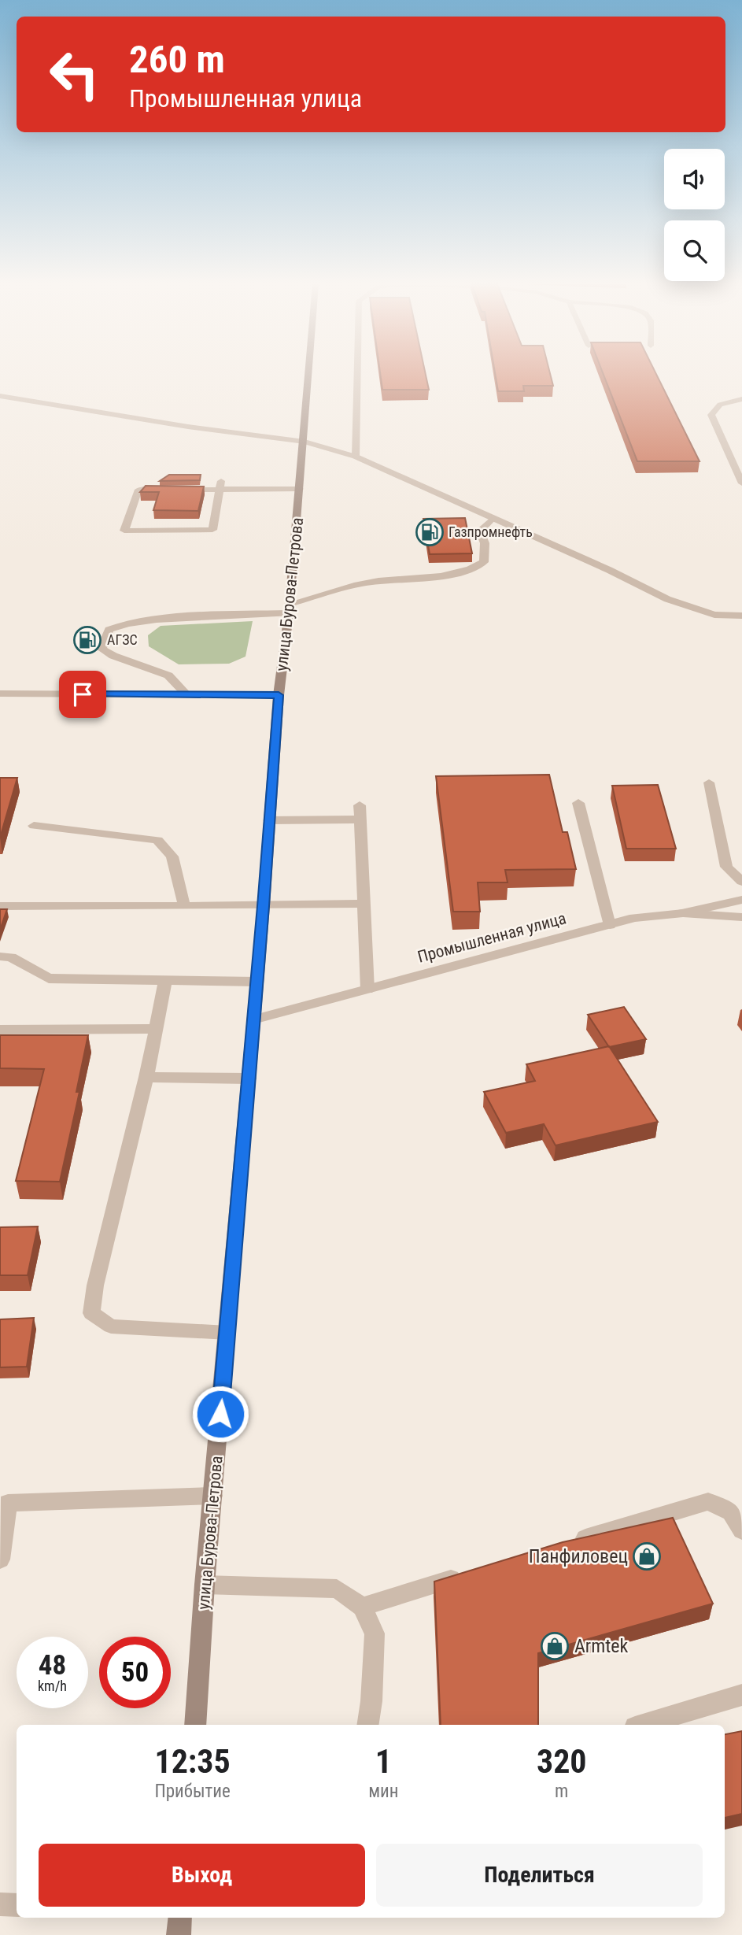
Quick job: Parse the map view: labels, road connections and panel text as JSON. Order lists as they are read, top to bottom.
{
  "streets": {
    "main road": ["улица Бурова-Петрова"],
    "street": ["Промышленная улица"]
  },
  "crossings": [
    ["улица Бурова-Петрова", "Промышленная улица"]
  ],
  "places": {
    "fuel station": ["Газпромнефть", "АГЗС"],
    "shop": ["Панфиловец", "Armtek"]
  },
  "page": {
    "turn": ["260 m", "Промышленная улица"],
    "speed": "48 km/h",
    "limit": "50",
    "eta": [
      "12:35",
      "Прибытие",
      "1",
      "мин",
      "320",
      "m"
    ],
    "buttons": ["Выход", "Поделиться"]
  }
}
